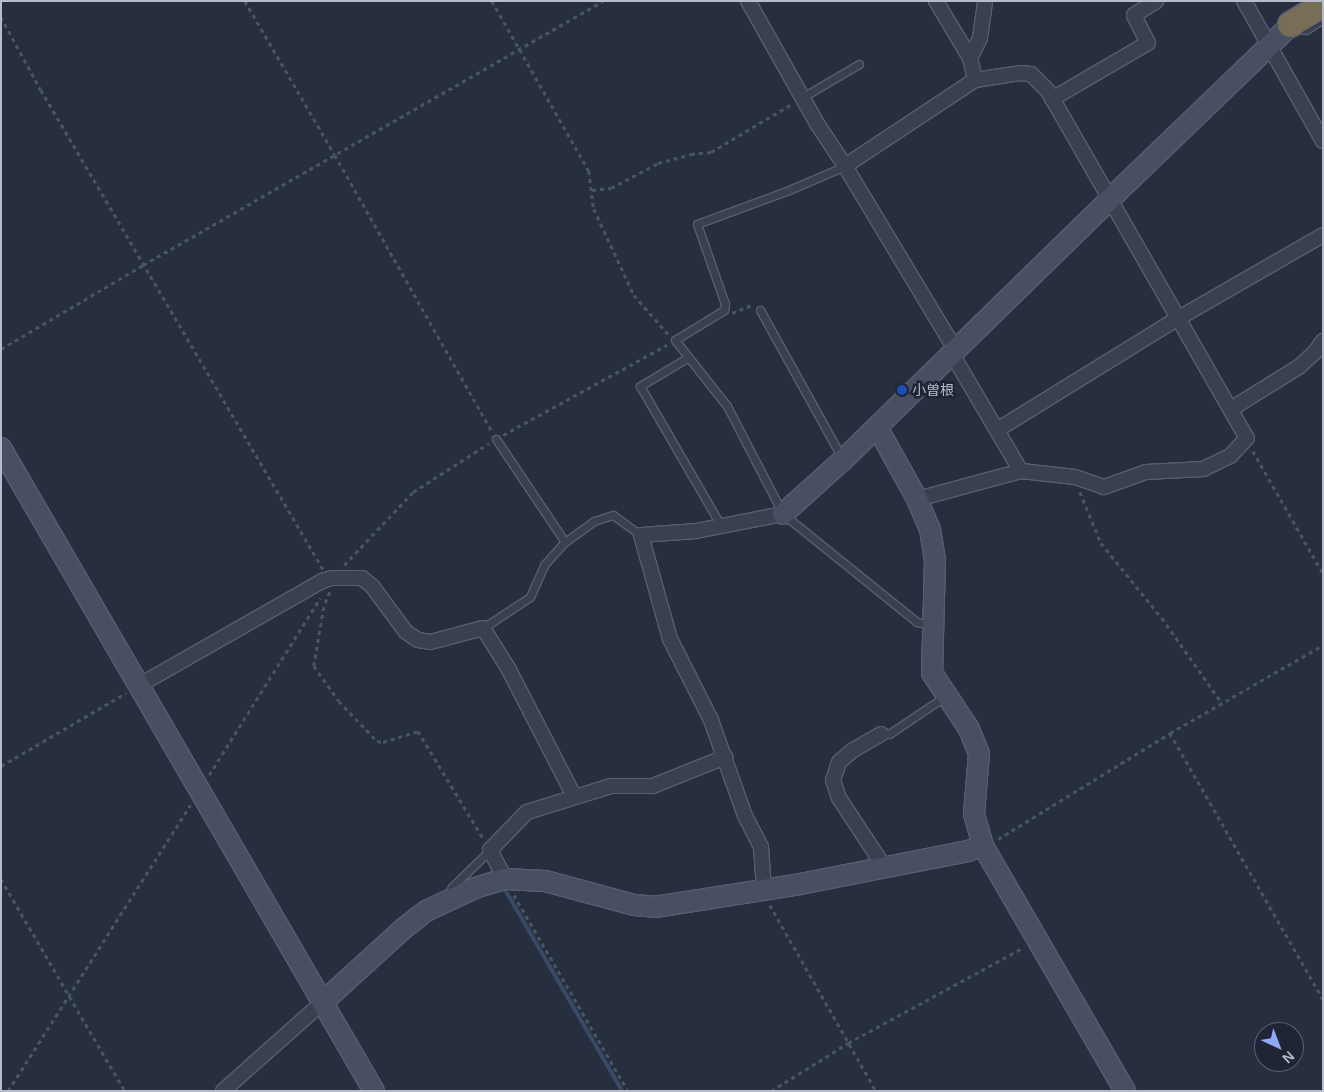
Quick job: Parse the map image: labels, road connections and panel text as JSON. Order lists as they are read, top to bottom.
{
  "places": ["小曽根"],
  "north": "bottom right"
}
